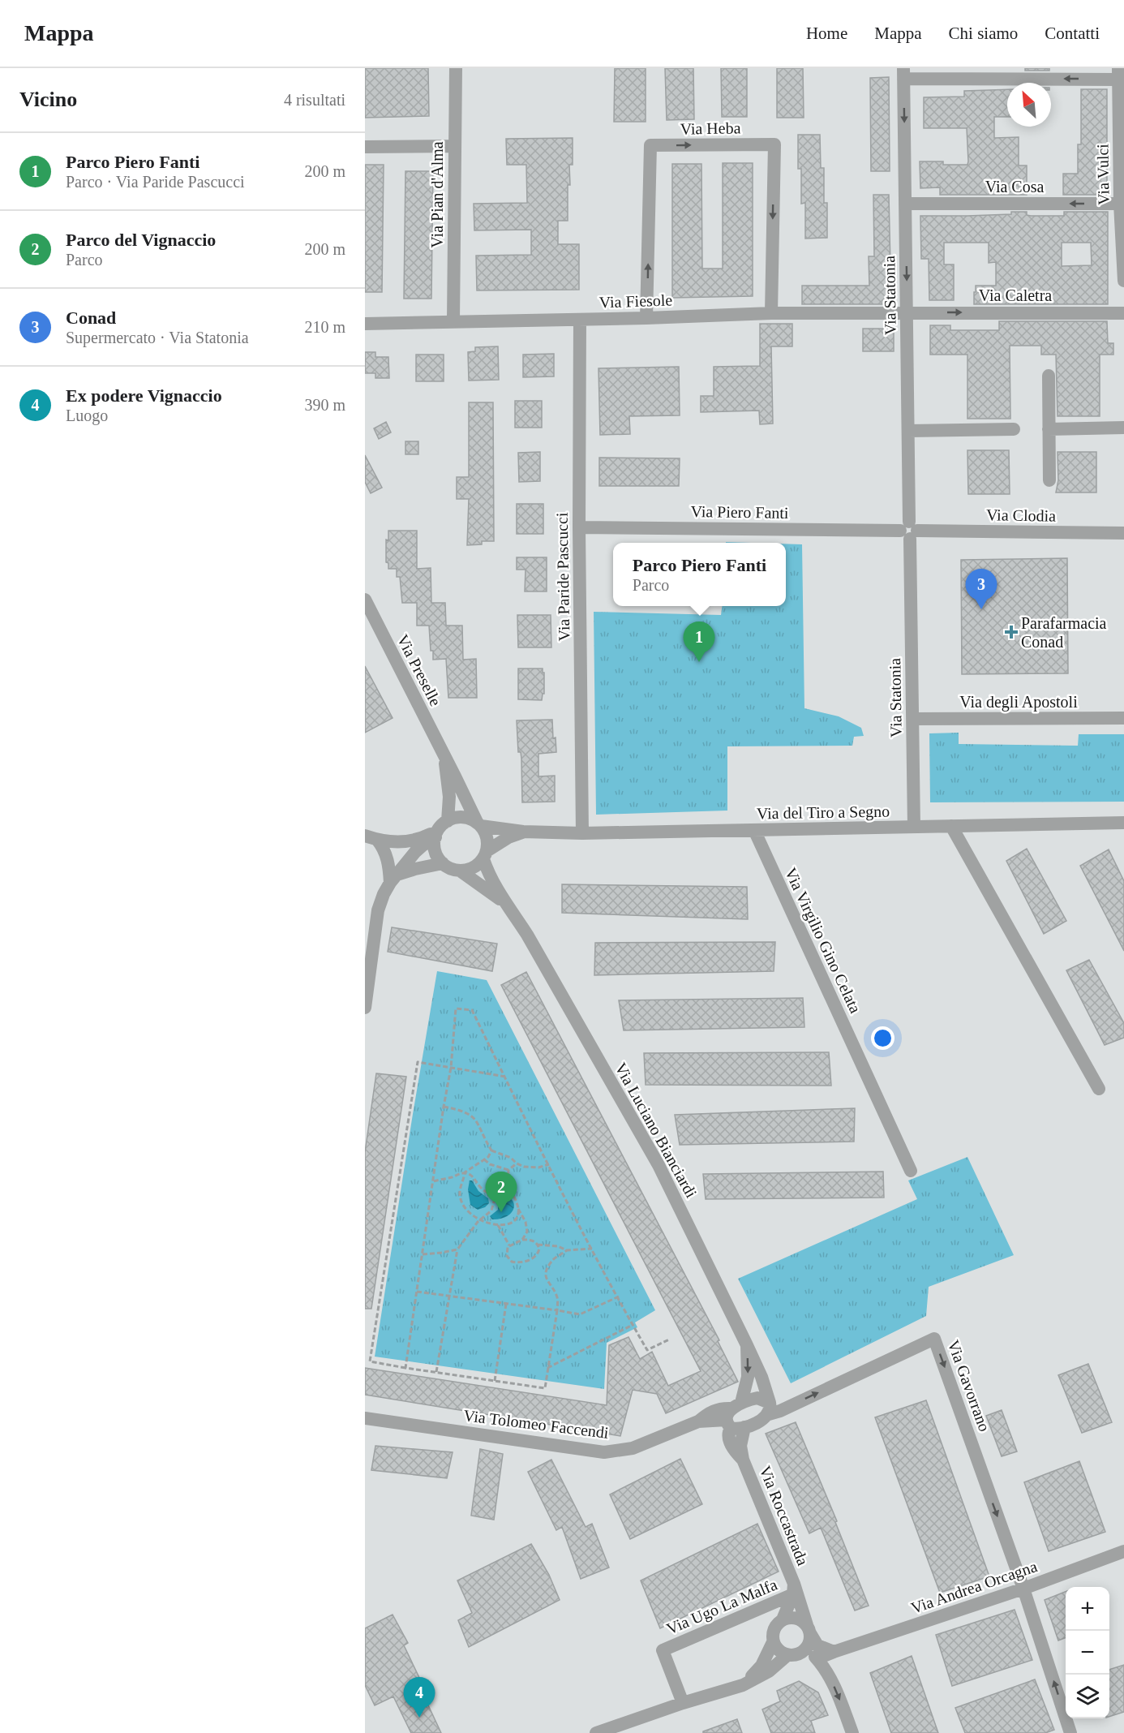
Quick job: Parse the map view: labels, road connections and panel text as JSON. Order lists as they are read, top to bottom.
{
  "streets": {
    "street": [
      "Via Heba",
      "Via Vulci",
      "Via Cosa",
      "Via Pian d'Alma",
      "Via Statonia",
      "Via Caletra",
      "Via Fiesole",
      "Via Piero Fanti",
      "Via Clodia",
      "Via Paride Pascucci",
      "Via Preselle",
      "Via degli Apostoli",
      "Via del Tiro a Segno",
      "Via Virgilio Gino Celata",
      "Via Luciano Bianciardi",
      "Via Gavorrano",
      "Via Tolomeo Faccendi",
      "Via Roccastrada",
      "Via Andrea Orcagna",
      "Via Ugo La Malfa"
    ]
  },
  "crossings": [
    ["Via Heba", "Via Fiesole"],
    ["Via Vulci", "Via Cosa"],
    ["Via Cosa", "Via Statonia"],
    ["Via Pian d'Alma", "Via Fiesole"],
    ["Via Statonia", "Via Caletra"],
    ["Via Statonia", "Via Fiesole"],
    ["Via Statonia", "Via Piero Fanti"],
    ["Via Statonia", "Via Clodia"],
    ["Via Statonia", "Via degli Apostoli"],
    ["Via Statonia", "Via del Tiro a Segno"],
    ["Via Caletra", "Via Fiesole"],
    ["Via Fiesole", "Via Paride Pascucci"],
    ["Via Piero Fanti", "Via Clodia"],
    ["Via Piero Fanti", "Via Paride Pascucci"],
    ["Via Paride Pascucci", "Via del Tiro a Segno"],
    ["Via Preselle", "Via del Tiro a Segno"],
    ["Via del Tiro a Segno", "Via Virgilio Gino Celata"],
    ["Via Luciano Bianciardi", "Via Gavorrano"],
    ["Via Luciano Bianciardi", "Via Tolomeo Faccendi"],
    ["Via Luciano Bianciardi", "Via Roccastrada"],
    ["Via Gavorrano", "Via Andrea Orcagna"],
    ["Via Tolomeo Faccendi", "Via Roccastrada"],
    ["Via Roccastrada", "Via Andrea Orcagna"],
    ["Via Roccastrada", "Via Ugo La Malfa"]
  ],
  "one_way": ["Via Cosa"],
  "places": {
    "health": ["Parafarmacia Conad"]
  },
  "north": "top left",
  "page": {
    "header": "Mappa",
    "nav": [
      "Home",
      "Mappa",
      "Chi siamo",
      "Contatti"
    ],
    "heading": ["Vicino", "4 risultati"],
    "list": [
      {
        "mark": "1",
        "name": "Parco Piero Fanti",
        "note": "Parco · Via Paride Pascucci",
        "value": "200 m"
      },
      {
        "mark": "2",
        "name": "Parco del Vignaccio",
        "note": "Parco",
        "value": "200 m"
      },
      {
        "mark": "3",
        "name": "Conad",
        "note": "Supermercato · Via Statonia",
        "value": "210 m"
      },
      {
        "mark": "4",
        "name": "Ex podere Vignaccio",
        "note": "Luogo",
        "value": "390 m"
      }
    ],
    "popup": ["Parco Piero Fanti", "Parco"],
    "pins": [
      "3",
      "1",
      "2",
      "4"
    ],
    "map_buttons": ["+", "−"]
  }
}
